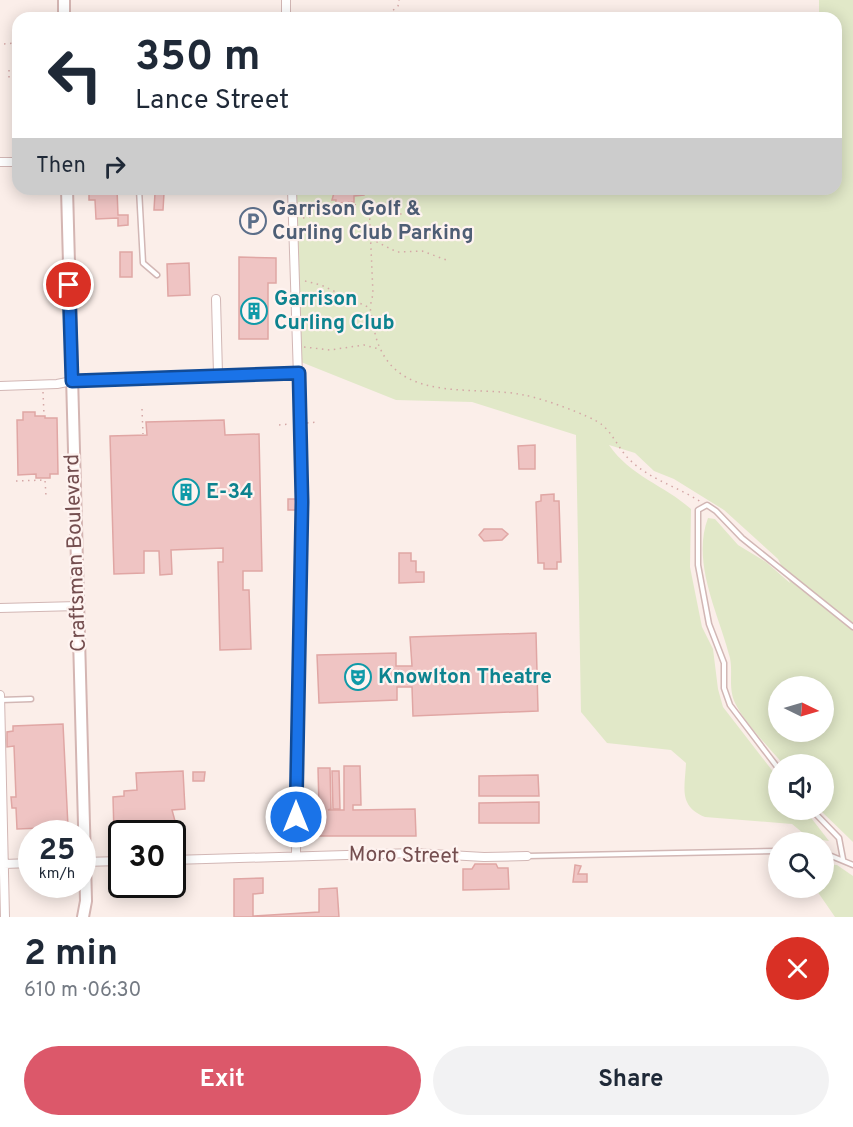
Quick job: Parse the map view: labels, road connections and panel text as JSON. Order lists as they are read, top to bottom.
{
  "streets": {
    "street": ["Craftsman Boulevard", "Moro Street"]
  },
  "places": {
    "parking": ["Garrison Golf & Curling Club Parking"],
    "building": ["Garrison Curling Club", "E-34"],
    "theatre": ["Knowlton Theatre"]
  },
  "north": "right",
  "page": {
    "turn": ["350 m", "Lance Street"],
    "then": "Then",
    "speed": "25 km/h",
    "limit": "30",
    "heading": ["2 min", "610 m · 06:30"],
    "buttons": ["Exit", "Share"]
  }
}
